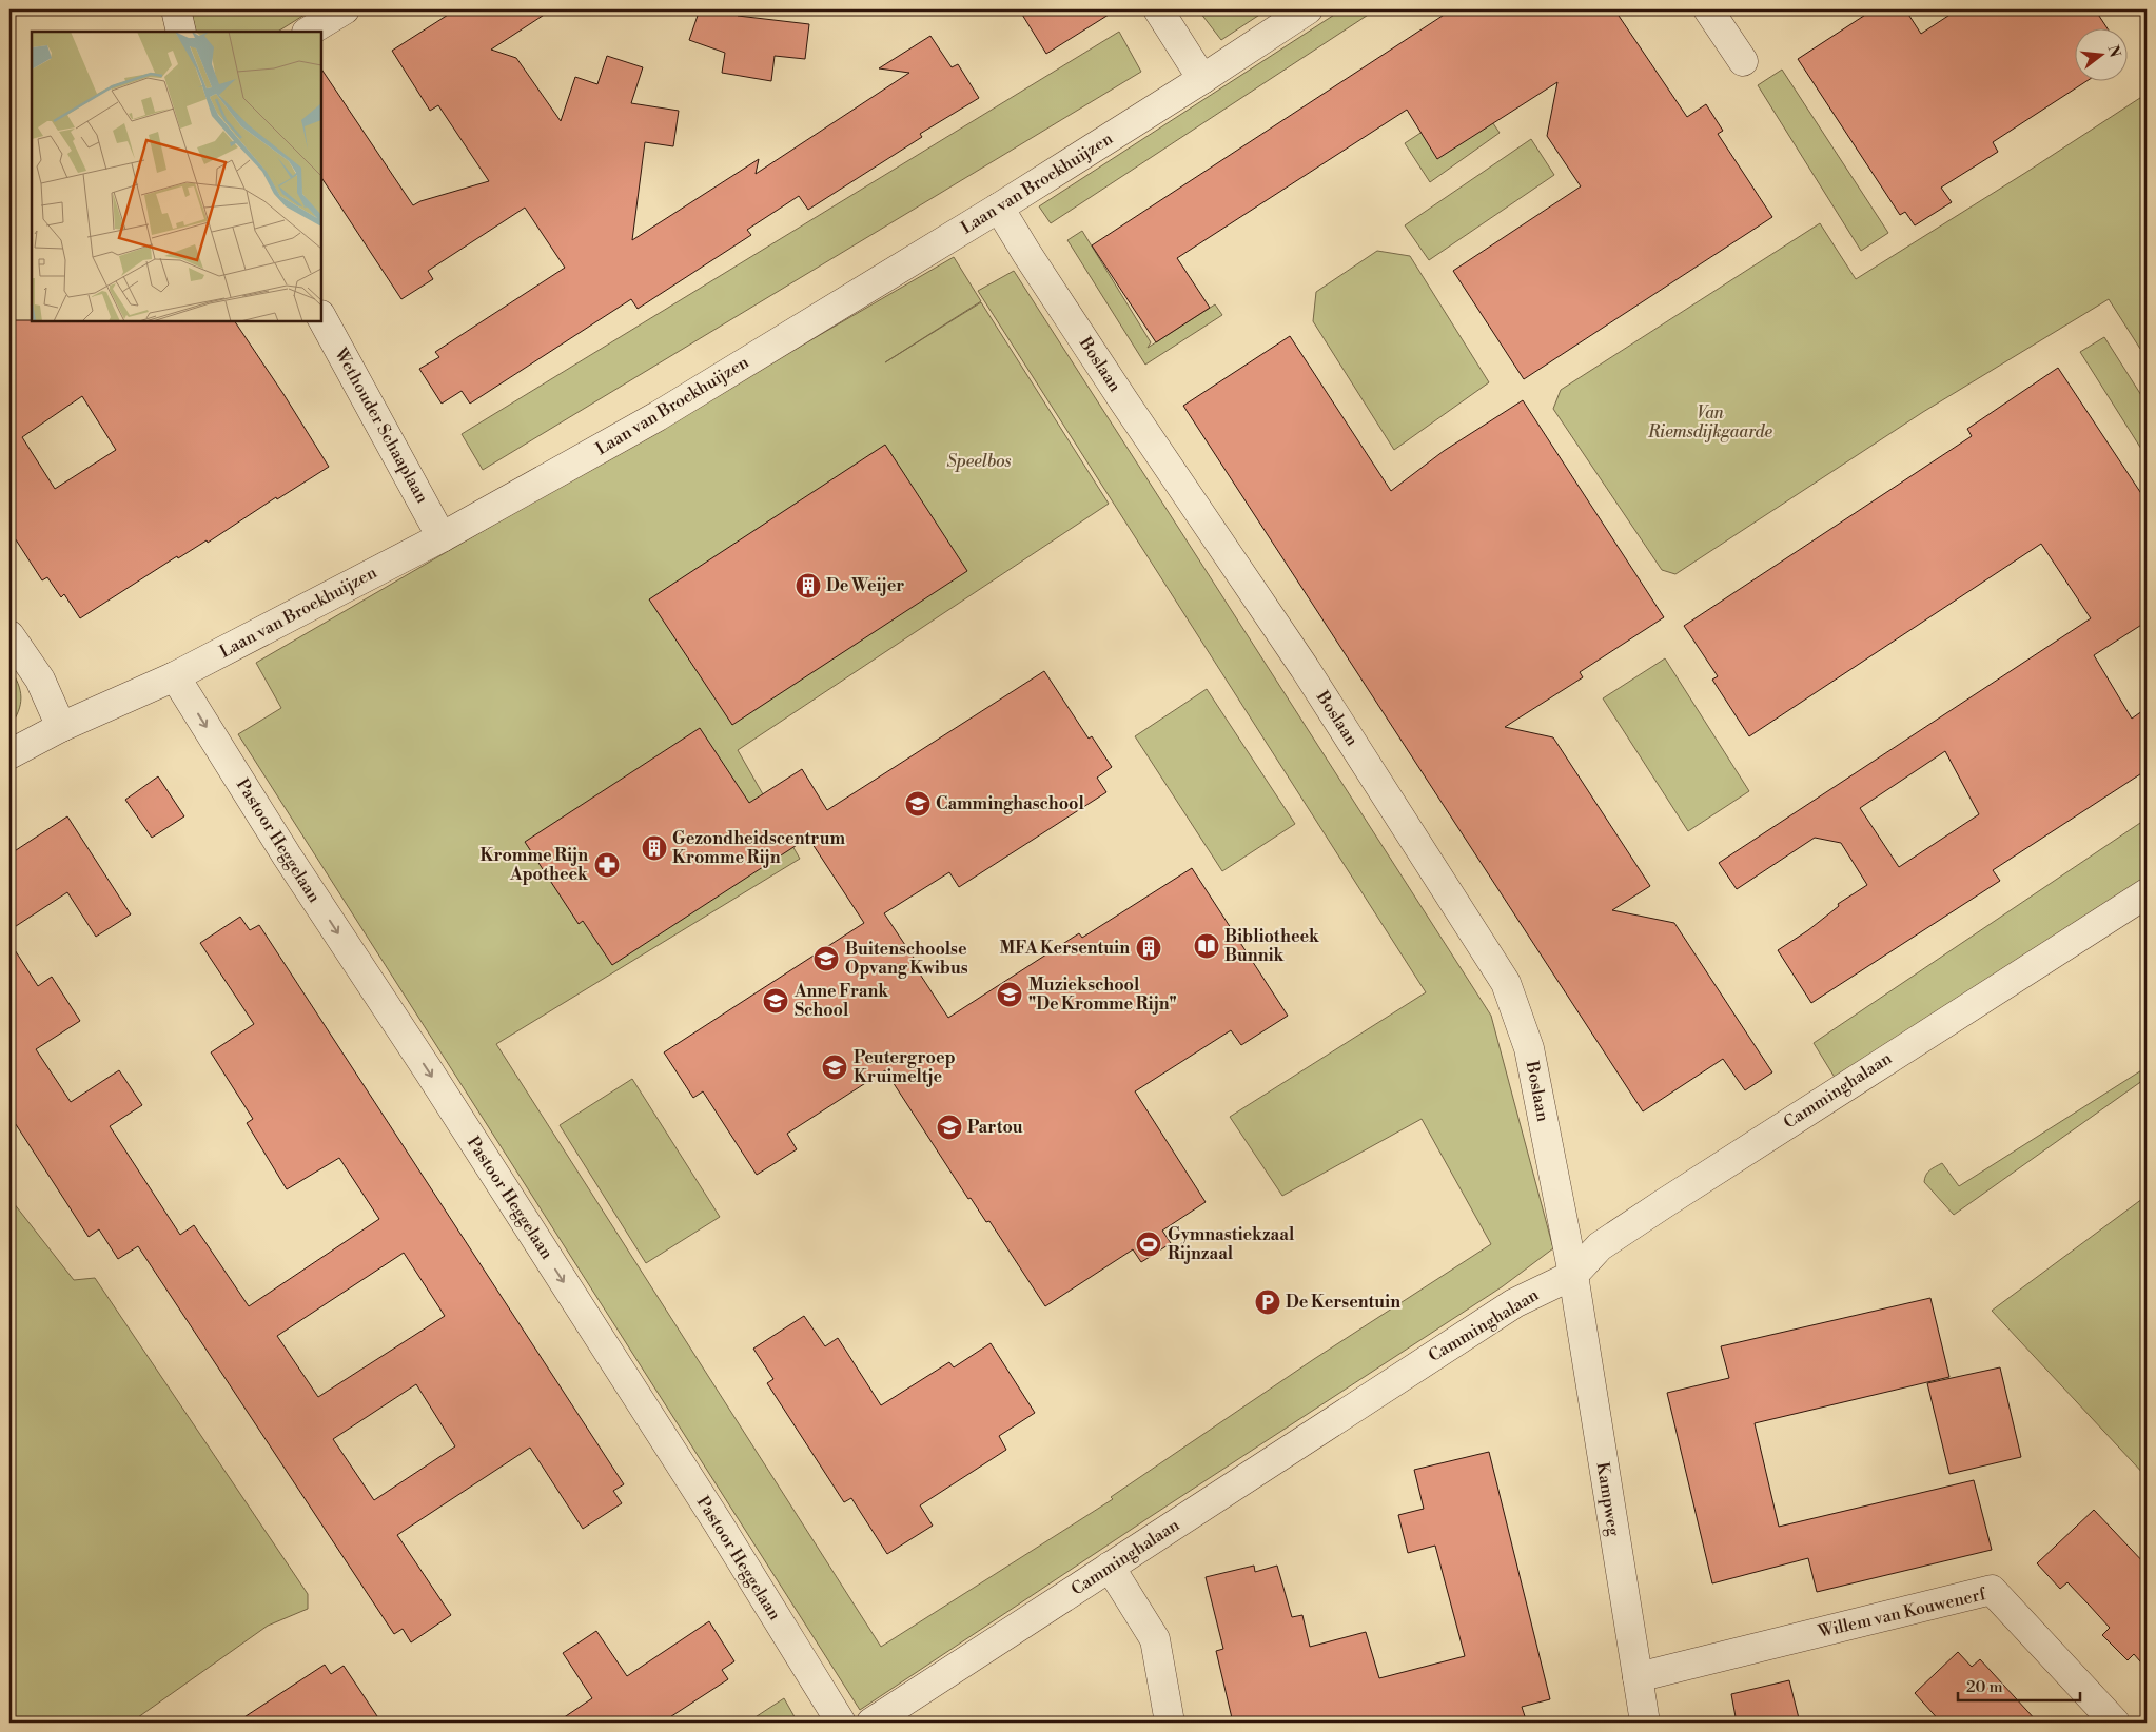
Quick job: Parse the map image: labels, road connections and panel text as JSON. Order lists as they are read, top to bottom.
{
  "streets": {
    "street": [
      "Laan van Broekhuijzen",
      "Boslaan",
      "Wethouder Schaaplaan",
      "Pastoor Heggelaan",
      "Camminghalaan",
      "Kampweg",
      "Willem van Kouwenerf"
    ]
  },
  "crossings": [
    ["Laan van Broekhuijzen", "Boslaan"],
    ["Laan van Broekhuijzen", "Wethouder Schaaplaan"],
    ["Laan van Broekhuijzen", "Pastoor Heggelaan"],
    ["Boslaan", "Camminghalaan"],
    ["Boslaan", "Kampweg"],
    ["Camminghalaan", "Kampweg"],
    ["Kampweg", "Willem van Kouwenerf"]
  ],
  "one_way": ["Pastoor Heggelaan"],
  "parks": ["Van Riemsdijkgaarde", "Speelbos"],
  "places": {
    "building": ["De Weijer", "Gezondheidscentrum Kromme Rijn", "MFA Kersentuin"],
    "school or university": [
      "Camminghaschool",
      "Buitenschoolse Opvang Kwibus",
      "Muziekschool \"De Kromme Rijn\"",
      "Anne Frank School",
      "Peutergroep Kruimeltje",
      "Partou"
    ],
    "pharmacy": ["Kromme Rijn Apotheek"],
    "library": ["Bibliotheek Bunnik"],
    "sports": ["Gymnastiekzaal Rijnzaal"],
    "parking": ["De Kersentuin"]
  },
  "scale_bar": "20 m",
  "north": "right"
}
